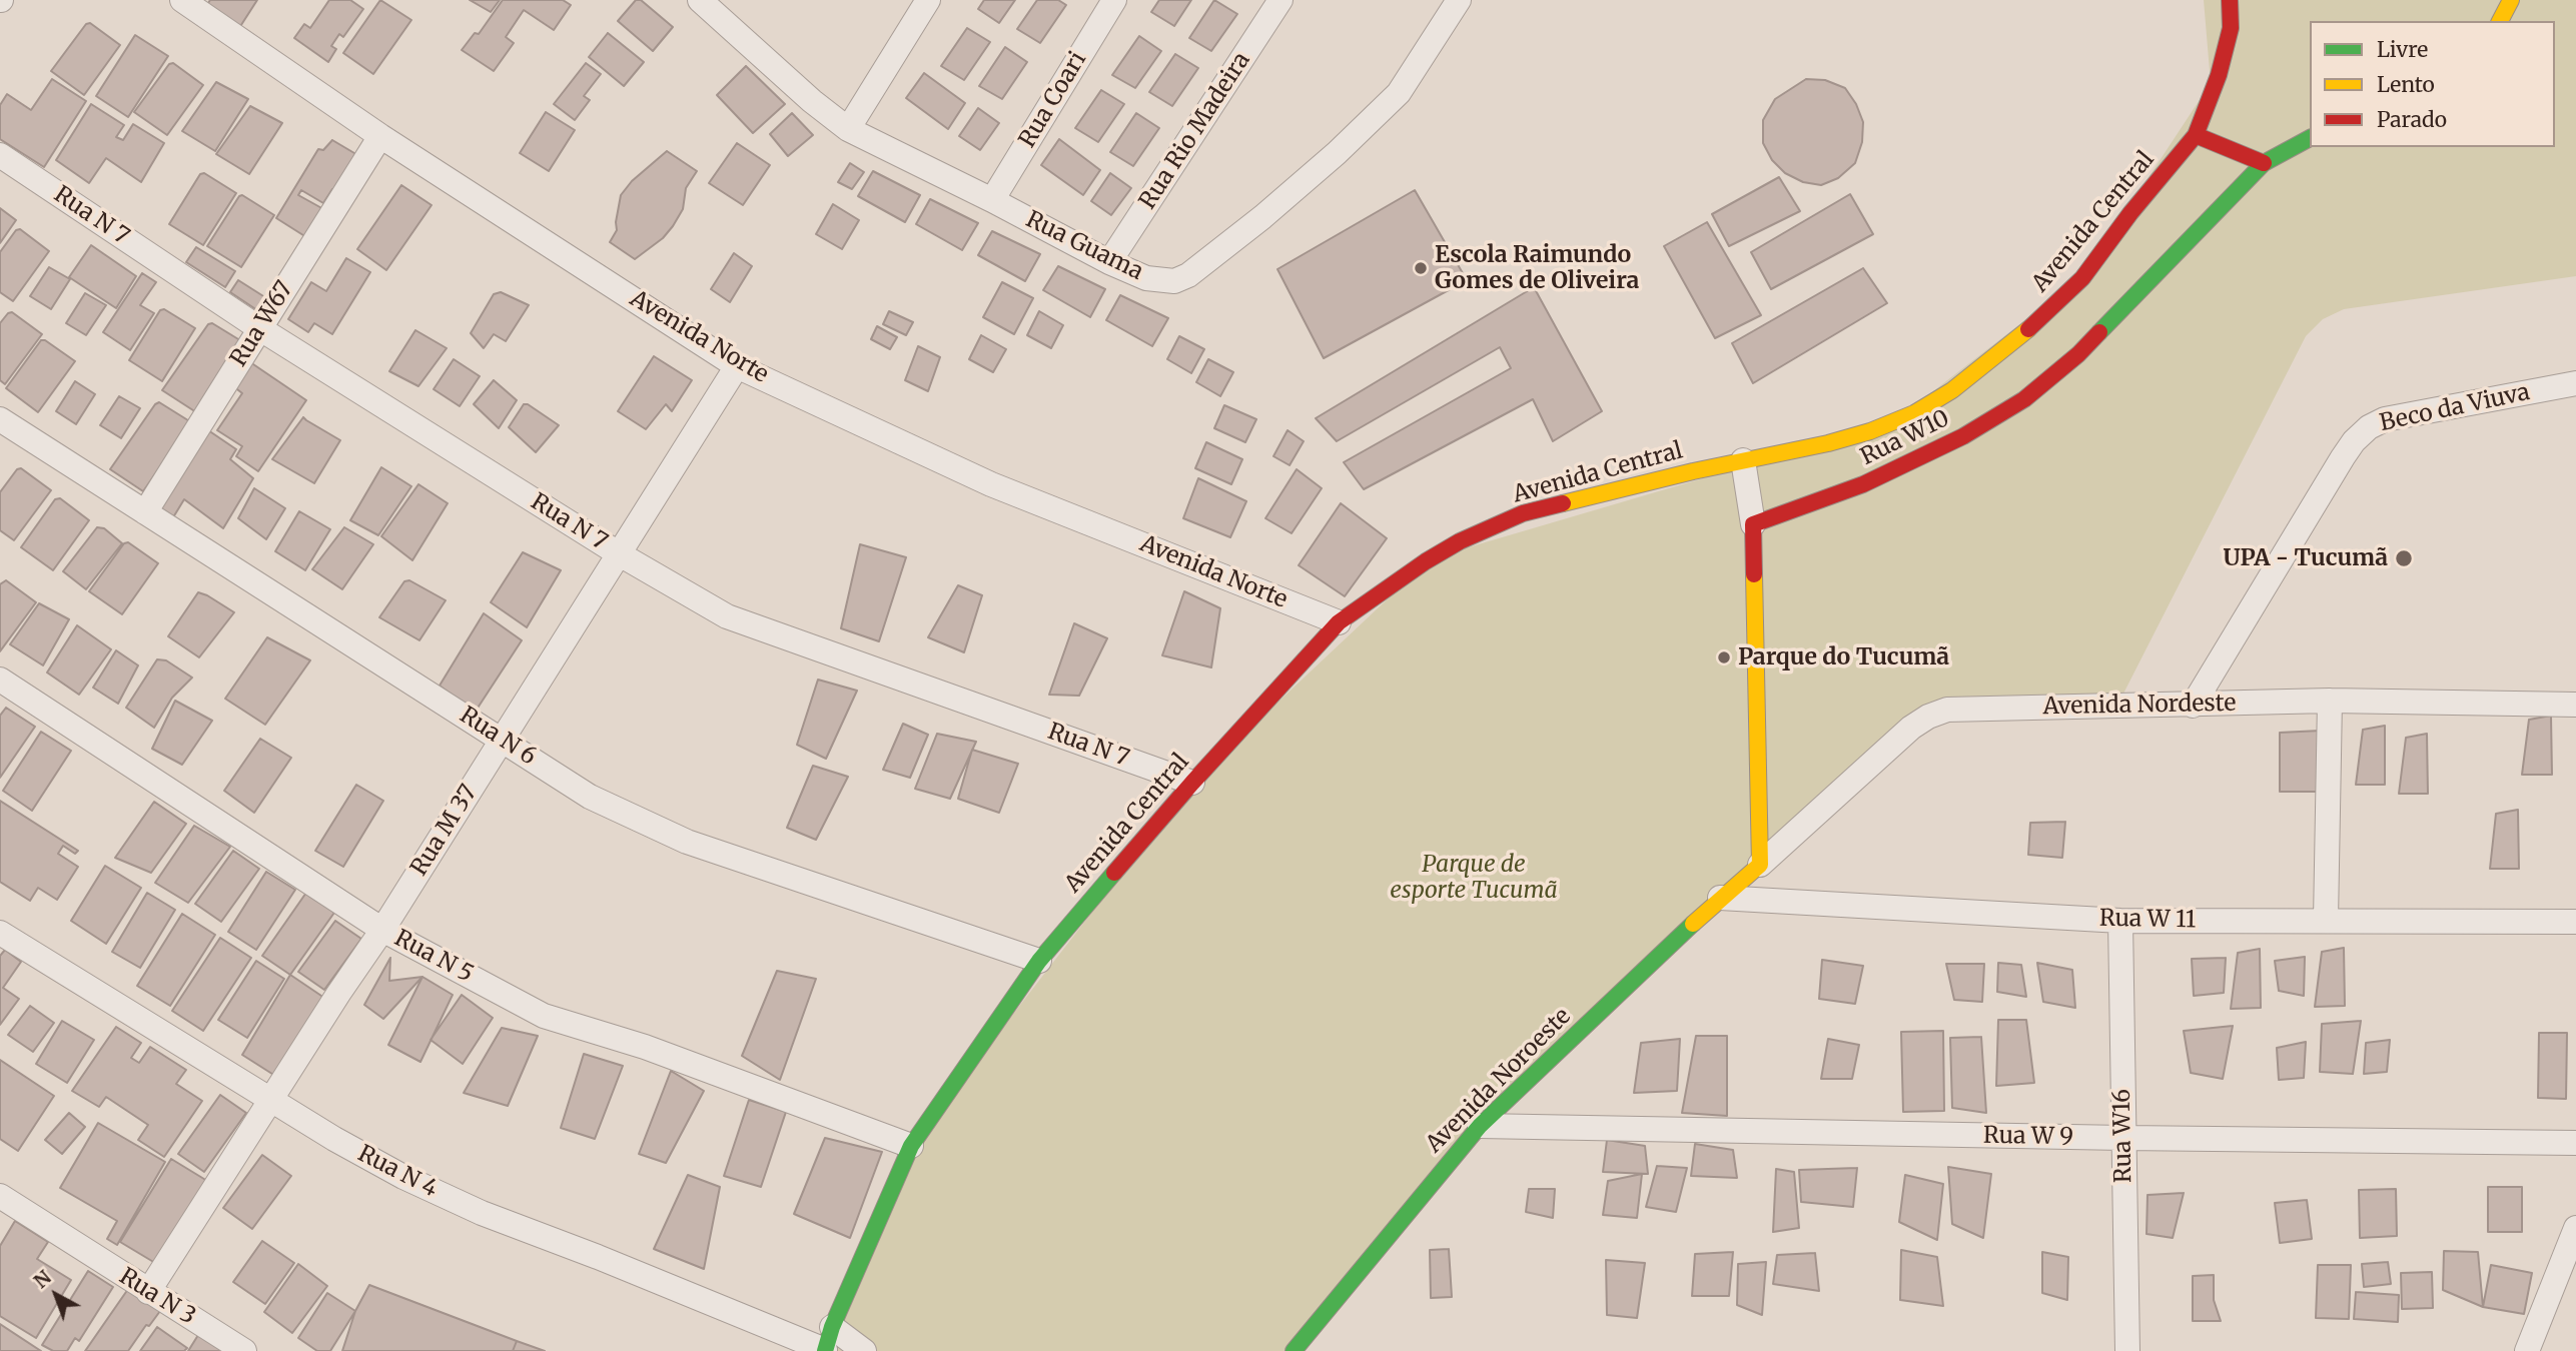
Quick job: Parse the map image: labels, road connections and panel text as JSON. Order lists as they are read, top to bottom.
{
  "streets": {
    "street": [
      "Rua Coari",
      "Rua Rio Madeira",
      "Rua N 7",
      "Avenida Central",
      "Rua Guama",
      "Rua W67",
      "Avenida Norte",
      "Beco da Viuva",
      "Rua W10",
      "Avenida Nordeste",
      "Rua N 6",
      "Rua M 37",
      "Rua W 11",
      "Rua N 5",
      "Avenida Noroeste",
      "Rua W16",
      "Rua W 9",
      "Rua N 4",
      "Rua N 3"
    ]
  },
  "crossings": [
    ["Rua Coari", "Rua Guama"],
    ["Rua Rio Madeira", "Rua Guama"],
    ["Rua N 7", "Avenida Central"],
    ["Rua N 7", "Rua W67"],
    ["Rua N 7", "Rua M 37"],
    ["Avenida Central", "Avenida Norte"],
    ["Avenida Central", "Rua N 6"],
    ["Avenida Central", "Rua N 5"],
    ["Avenida Central", "Rua N 4"],
    ["Rua W67", "Avenida Norte"],
    ["Rua W67", "Rua N 6"],
    ["Avenida Norte", "Rua M 37"],
    ["Beco da Viuva", "Avenida Nordeste"],
    ["Avenida Nordeste", "Avenida Noroeste"],
    ["Rua N 6", "Rua M 37"],
    ["Rua M 37", "Rua N 5"],
    ["Rua M 37", "Rua N 4"],
    ["Rua M 37", "Rua N 3"],
    ["Rua W 11", "Avenida Noroeste"],
    ["Rua W 11", "Rua W16"],
    ["Avenida Noroeste", "Rua W 9"],
    ["Rua W16", "Rua W 9"]
  ],
  "parks": ["Parque de esporte Tucumã"],
  "places": ["Escola Raimundo Gomes de Oliveira", "UPA - Tucumã", "Parque do Tucumã"],
  "legend": ["Livre", "Lento", "Parado"],
  "north": "top left"
}
